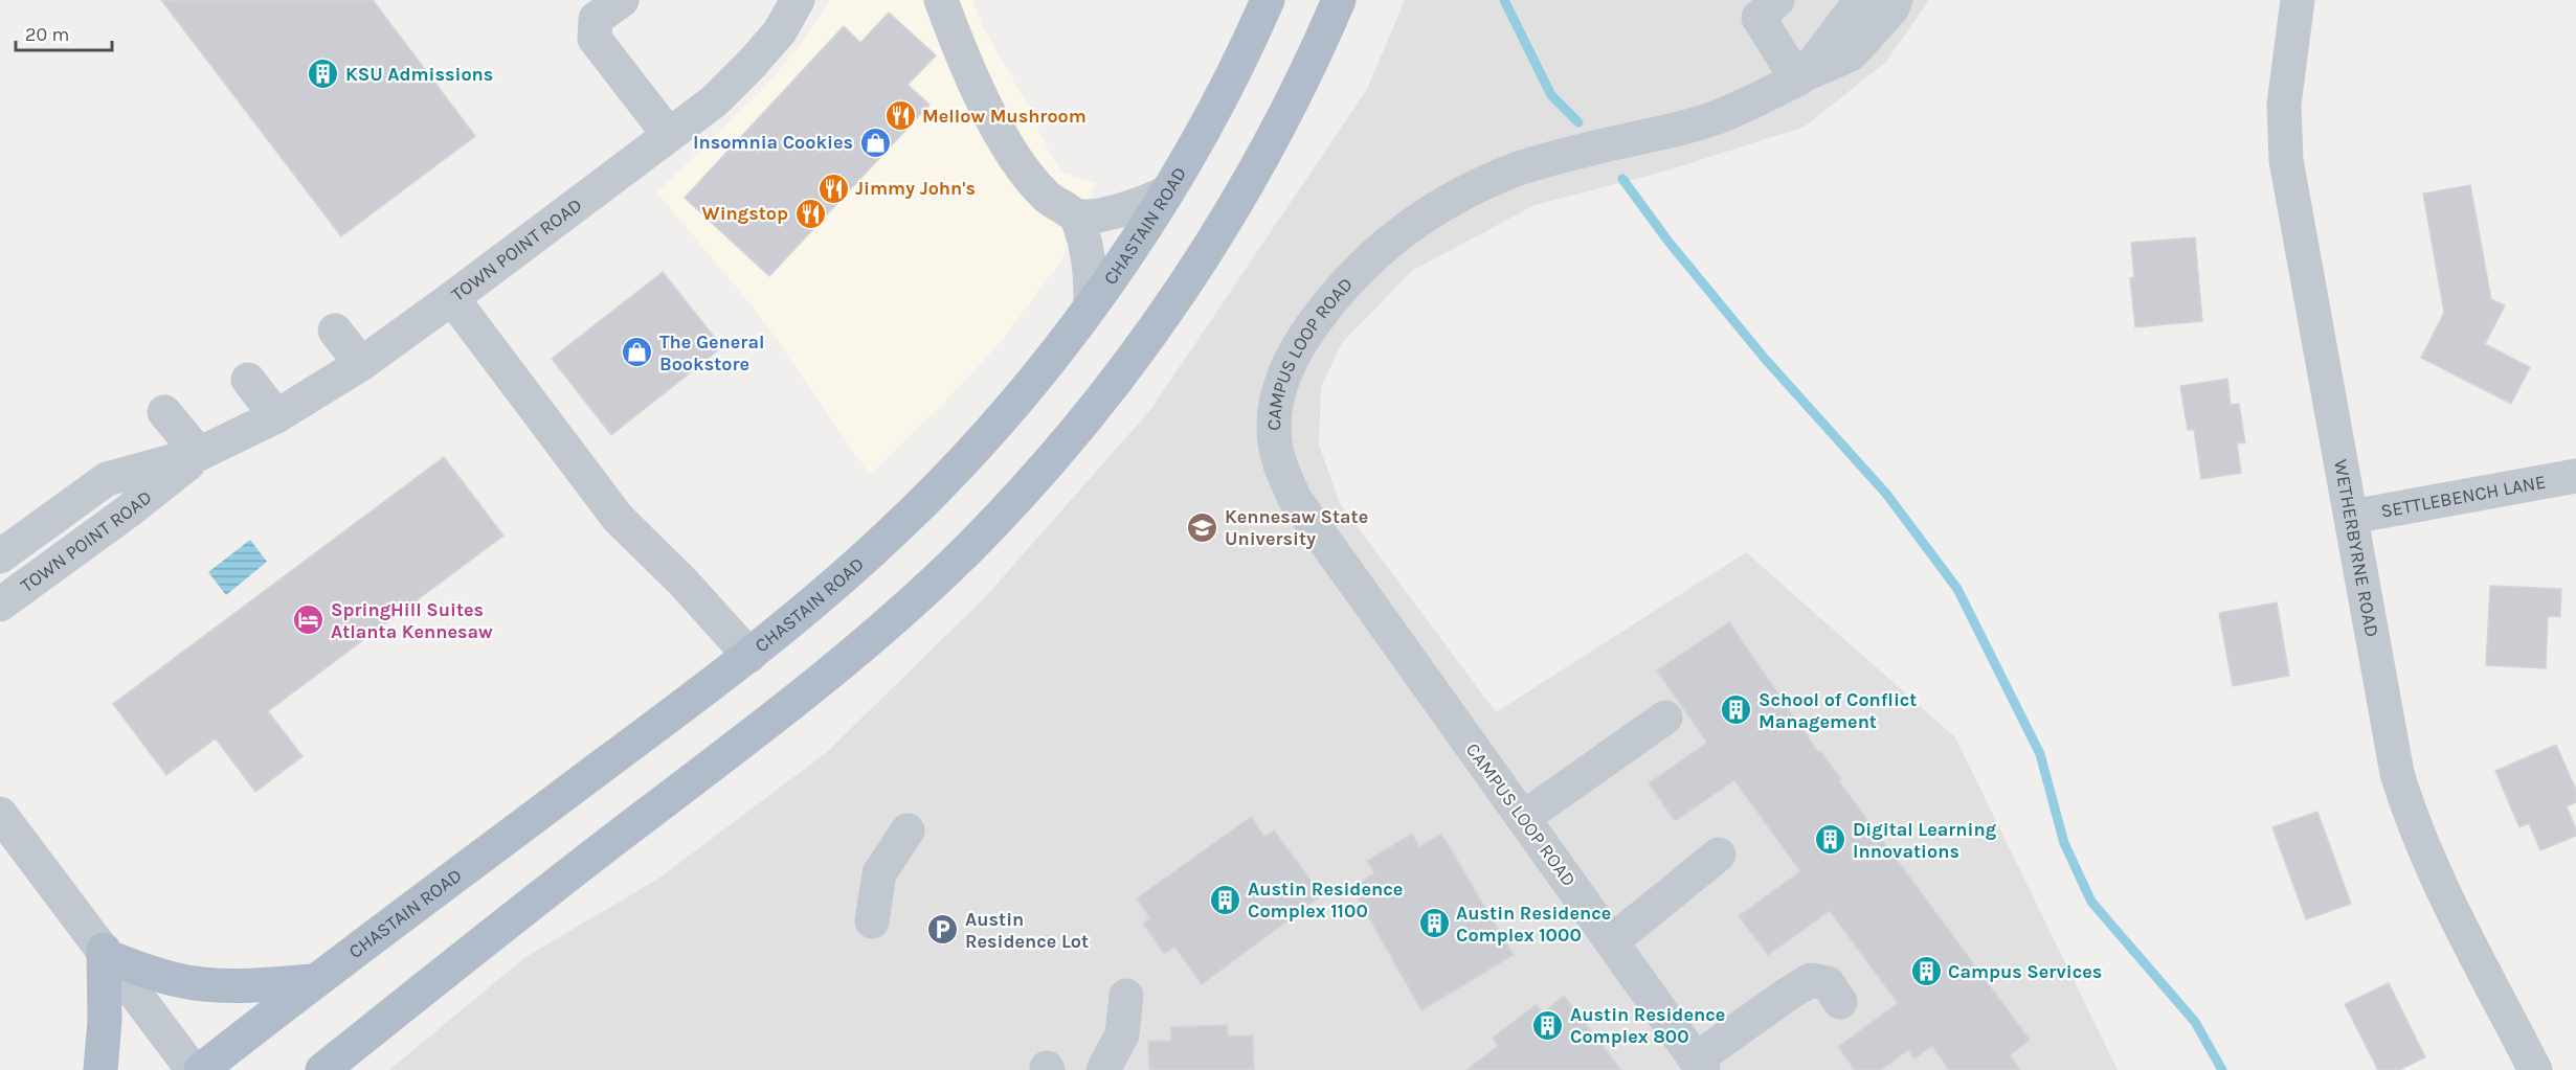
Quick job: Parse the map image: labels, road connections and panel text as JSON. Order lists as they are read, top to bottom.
{
  "streets": {
    "main road": ["CHASTAIN ROAD"],
    "street": [
      "TOWN POINT ROAD",
      "CAMPUS LOOP ROAD",
      "SETTLEBENCH LANE",
      "WETHERBYRNE ROAD"
    ]
  },
  "crossings": [
    ["SETTLEBENCH LANE", "WETHERBYRNE ROAD"]
  ],
  "places": {
    "building": [
      "KSU Admissions",
      "School of Conflict Management",
      "Digital Learning Innovations",
      "Austin Residence Complex 1100",
      "Austin Residence Complex 1000",
      "Campus Services",
      "Austin Residence Complex 800"
    ],
    "restaurant": ["Mellow Mushroom", "Jimmy John's", "Wingstop"],
    "shop": ["Insomnia Cookies", "The General Bookstore"],
    "school or university": ["Kennesaw State University"],
    "hotel": ["SpringHill Suites Atlanta Kennesaw"],
    "parking": ["Austin Residence Lot"]
  },
  "scale_bar": "20 m"
}
